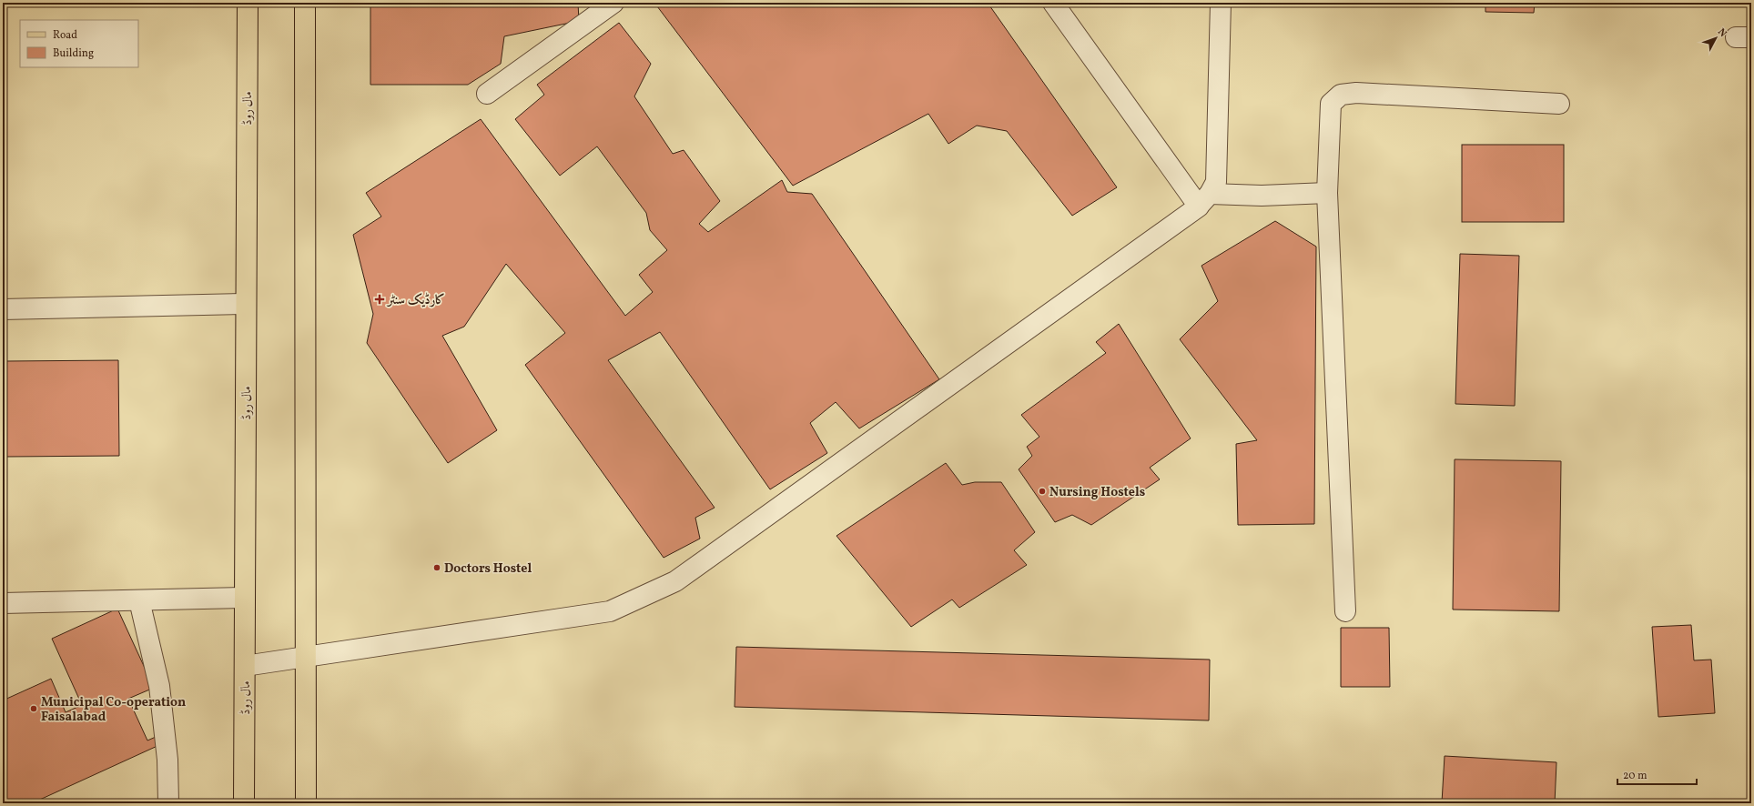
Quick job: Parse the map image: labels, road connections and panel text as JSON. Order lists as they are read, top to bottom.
{
  "streets": {
    "main road": ["مال روڈ"]
  },
  "places": {
    "health": ["کارڈیک سنٹر"],
    "other": ["Nursing Hostels", "Doctors Hostel", "Municipal Co-operation Faisalabad"]
  },
  "legend": ["Road", "Building"],
  "scale_bar": "20 m",
  "north": "top right"
}
